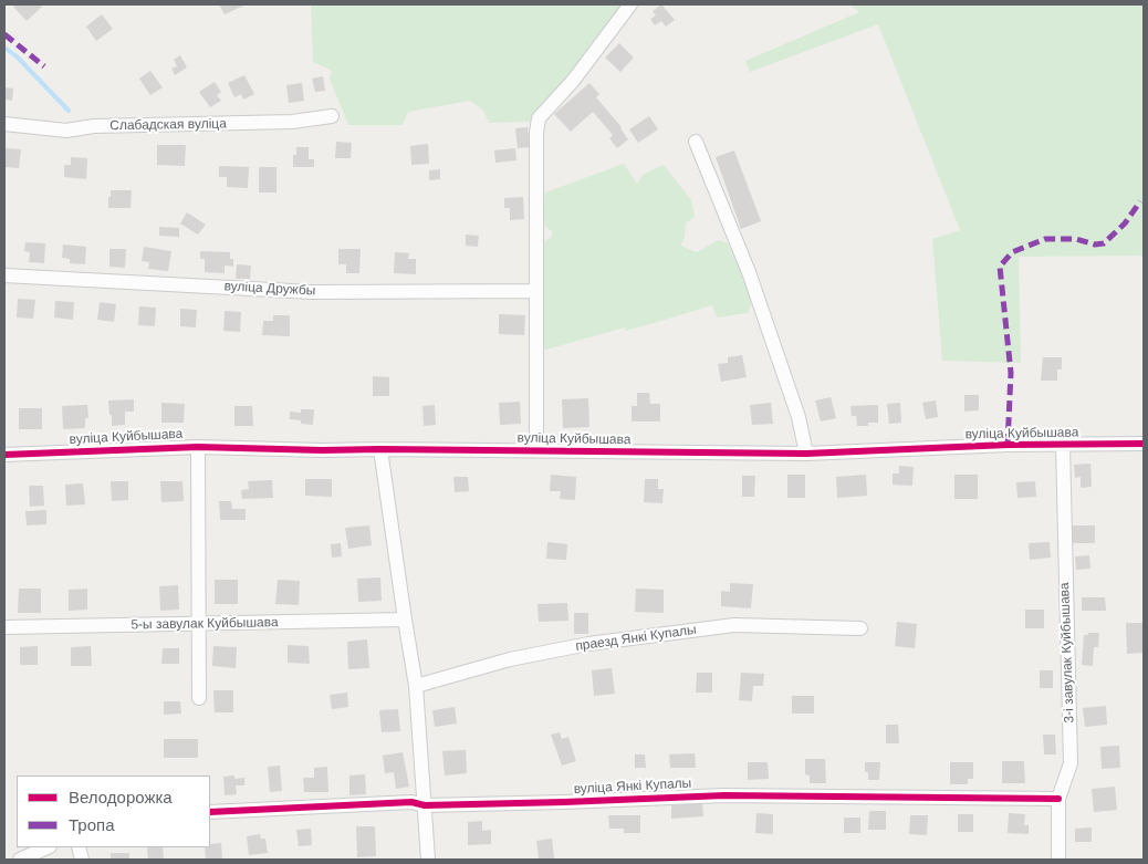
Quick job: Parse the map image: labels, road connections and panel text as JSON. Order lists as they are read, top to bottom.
{
  "streets": {
    "street": [
      "Слабадская вуліца",
      "вуліца Дружбы",
      "вуліца Куйбышава",
      "5-ы завулак Куйбышава",
      "праезд Янкі Купалы",
      "3-і завулак Куйбышава",
      "вуліца Янкі Купалы"
    ]
  },
  "crossings": [
    ["вуліца Куйбышава", "3-і завулак Куйбышава"],
    ["3-і завулак Куйбышава", "вуліца Янкі Купалы"]
  ],
  "legend": ["Велодорожка", "Тропа"]
}
